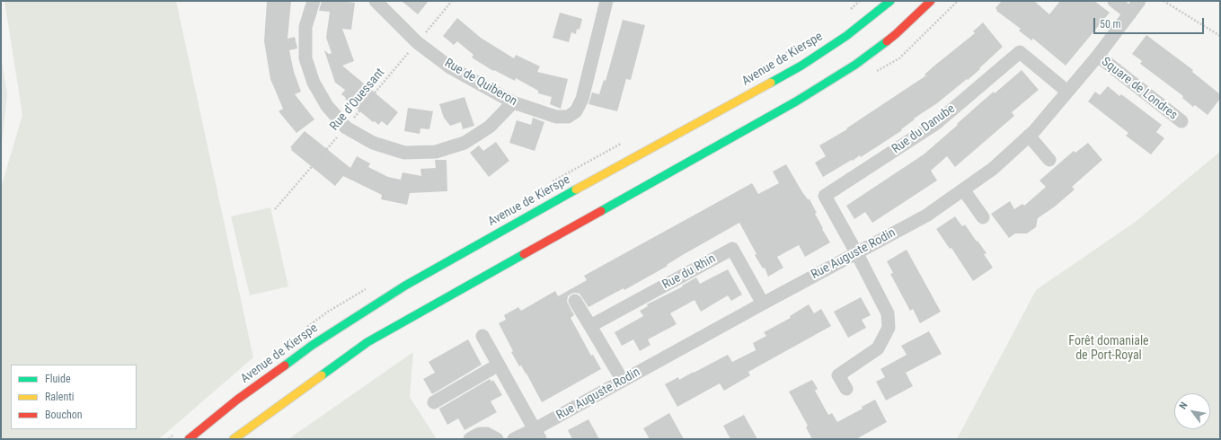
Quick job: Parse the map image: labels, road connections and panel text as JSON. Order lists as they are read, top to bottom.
{
  "streets": {
    "main road": ["Avenue de Kierspe"],
    "street": [
      "Rue de Quiberon",
      "Square de Londres",
      "Rue du Danube",
      "Rue Auguste Rodin",
      "Rue du Rhin"
    ],
    "path": ["Rue d'Ouessant"]
  },
  "crossings": [
    ["Rue de Quiberon", "Rue d'Ouessant"],
    ["Square de Londres", "Rue Auguste Rodin"],
    ["Rue du Danube", "Rue Auguste Rodin"],
    ["Rue Auguste Rodin", "Rue du Rhin"]
  ],
  "parks": ["Forêt domaniale de Port-Royal"],
  "legend": ["Fluide", "Ralenti", "Bouchon"],
  "scale_bar": "50 m",
  "north": "top left"
}
